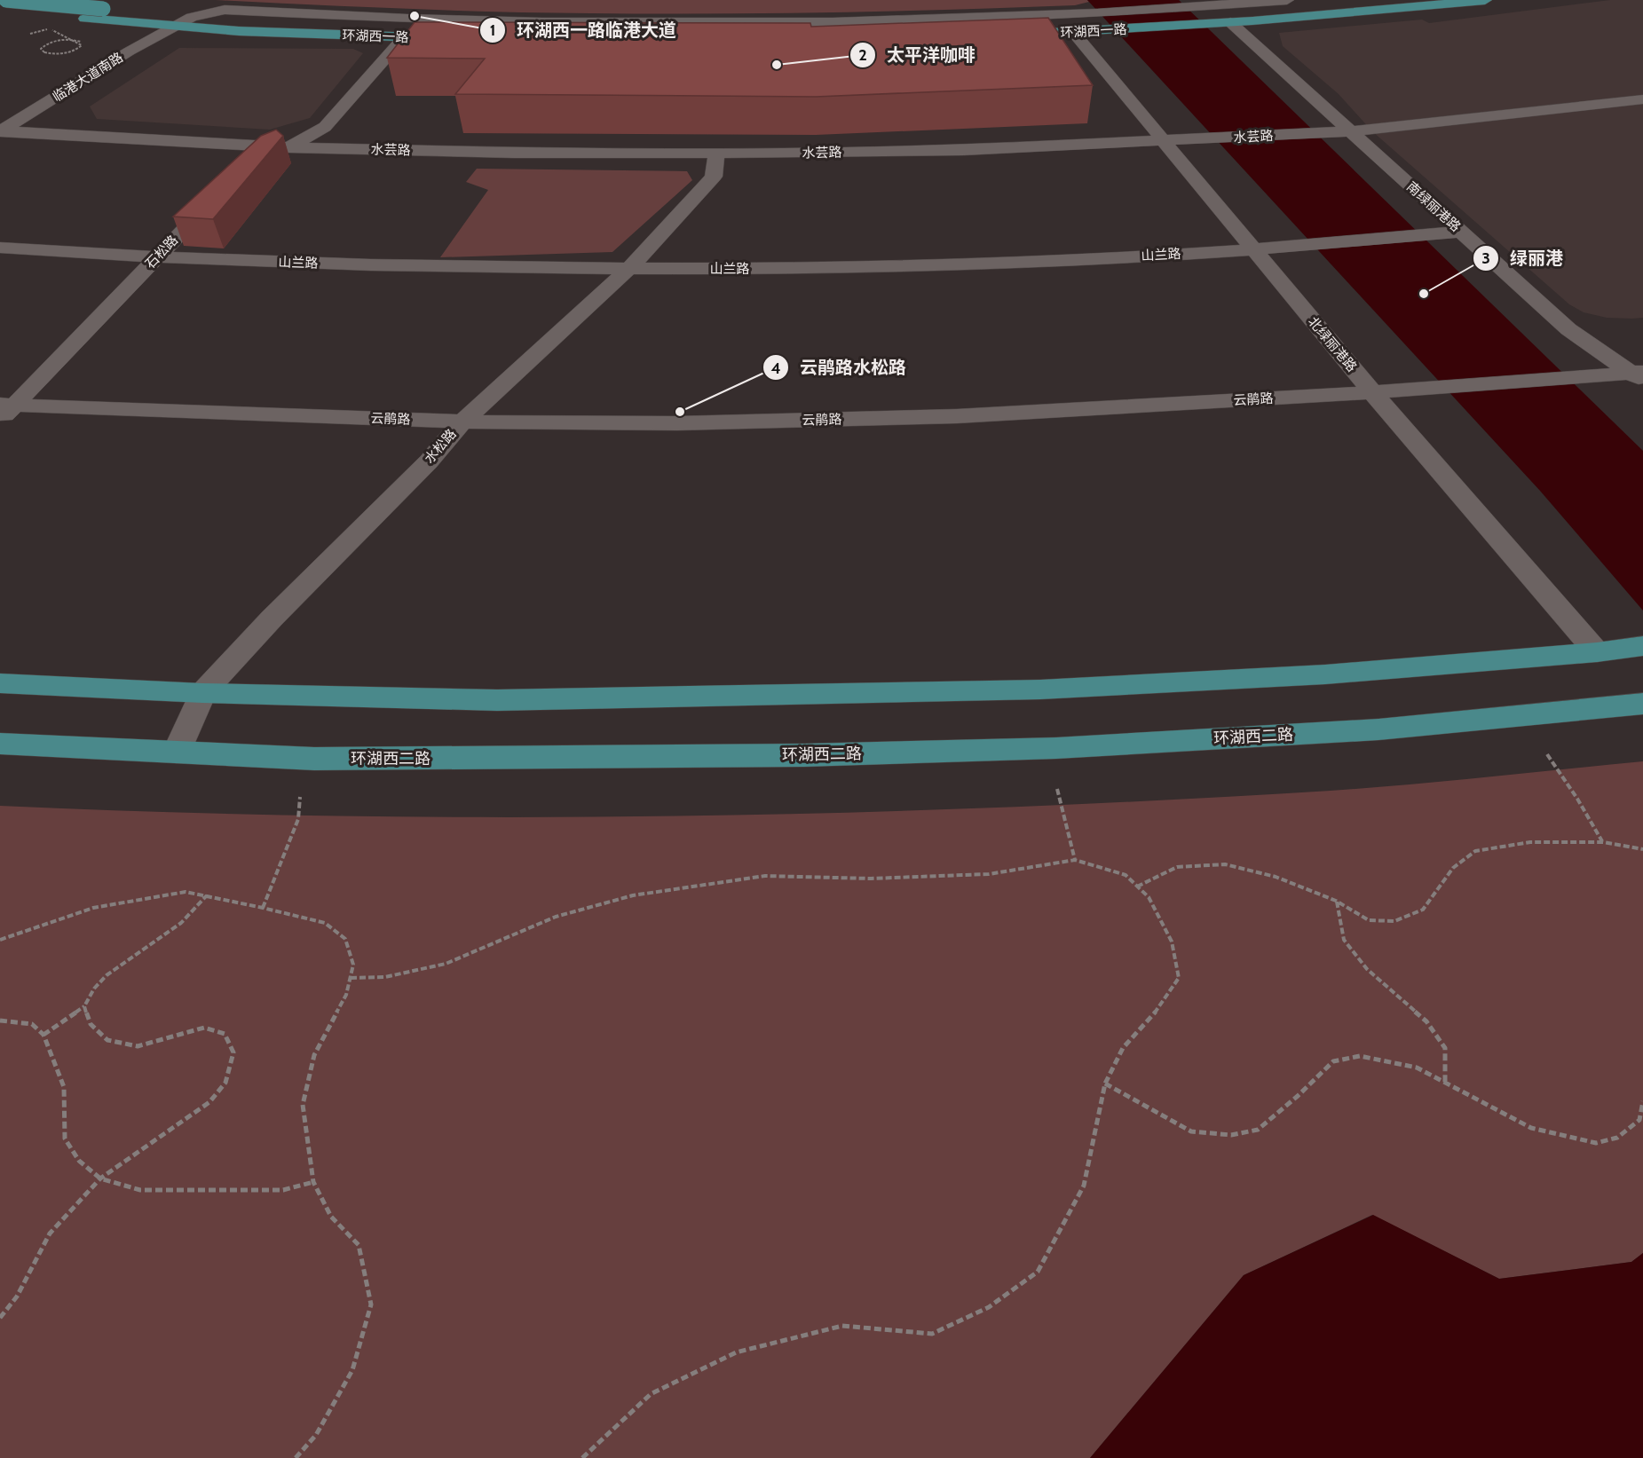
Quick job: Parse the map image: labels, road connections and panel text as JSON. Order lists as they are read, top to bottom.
{
  "streets": {
    "main road": ["环湖西一路", "环湖西二路"],
    "street": [
      "临港大道南路",
      "水芸路",
      "南绿丽港路",
      "石松路",
      "山兰路",
      "北绿丽港路",
      "云鹃路",
      "水松路"
    ]
  },
  "crossings": [
    ["环湖西一路", "临港大道南路"],
    ["环湖西一路", "南绿丽港路"],
    ["环湖西一路", "北绿丽港路"],
    ["临港大道南路", "水芸路"],
    ["水芸路", "南绿丽港路"],
    ["水芸路", "北绿丽港路"],
    ["水芸路", "水松路"],
    ["南绿丽港路", "山兰路"],
    ["南绿丽港路", "云鹃路"],
    ["石松路", "山兰路"],
    ["石松路", "云鹃路"],
    ["山兰路", "北绿丽港路"],
    ["山兰路", "水松路"],
    ["北绿丽港路", "云鹃路"],
    ["云鹃路", "水松路"],
    ["水松路", "环湖西二路"]
  ],
  "places": [
    "环湖西一路临港大道",
    "太平洋咖啡",
    "绿丽港",
    "云鹃路水松路"
  ]
}
